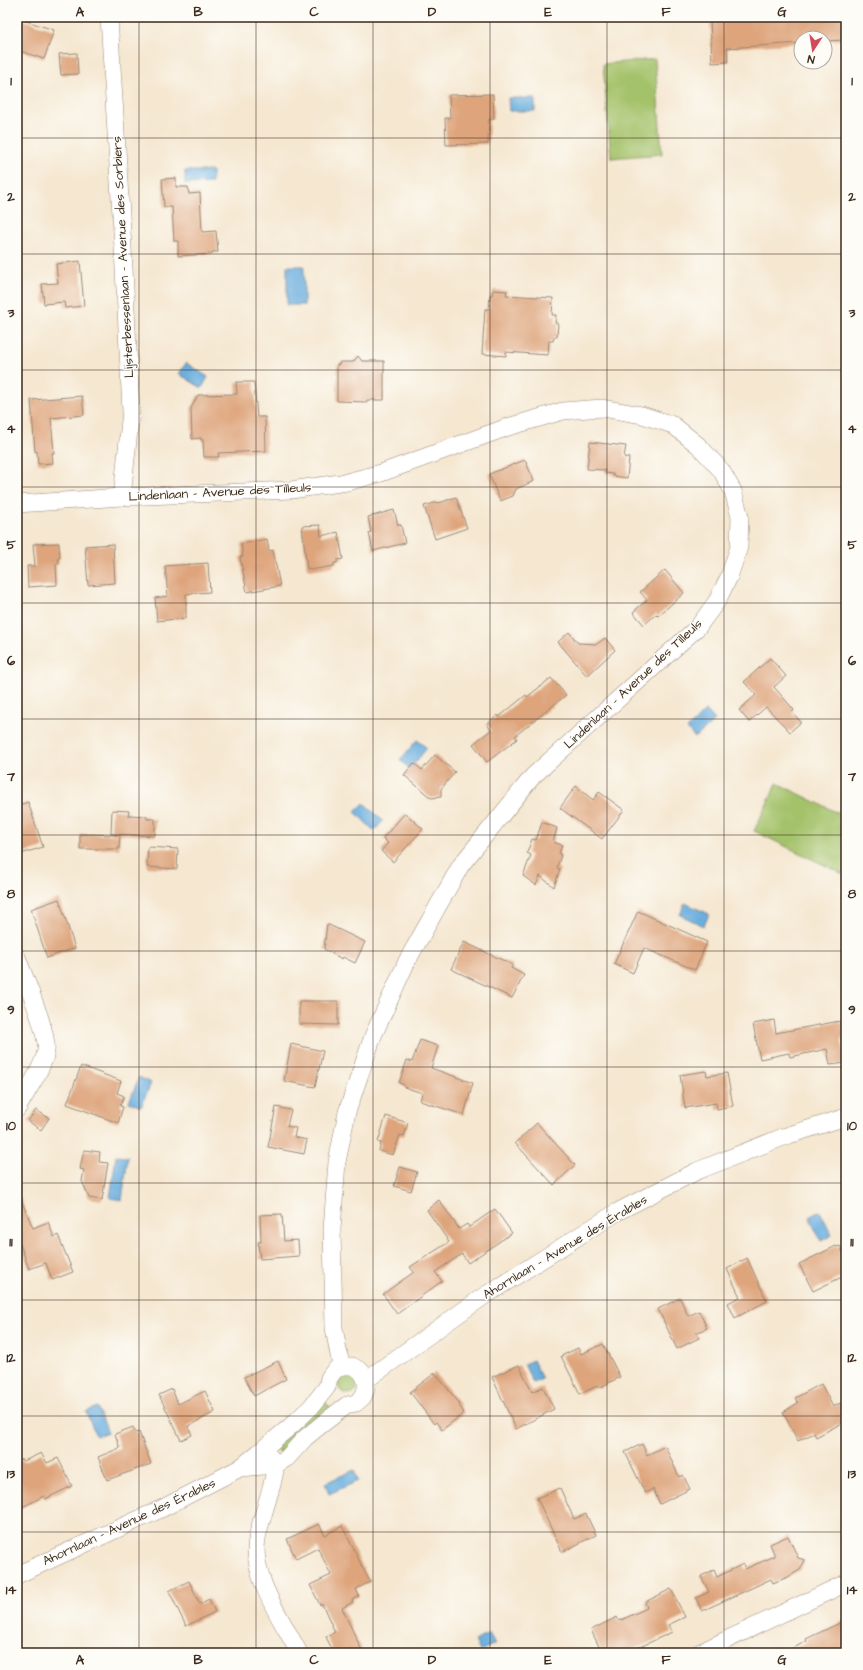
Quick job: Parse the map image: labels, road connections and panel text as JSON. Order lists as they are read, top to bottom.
{
  "streets": {
    "street": ["Lijsterbessenlaan - Avenue des Sorbiers", "Lindenlaan - Avenue des Tilleuls", "Ahornlaan - Avenue des Érables"]
  },
  "crossings": [
    ["Lijsterbessenlaan - Avenue des Sorbiers", "Lindenlaan - Avenue des Tilleuls"],
    ["Lindenlaan - Avenue des Tilleuls", "Ahornlaan - Avenue des Érables"]
  ],
  "north": "bottom",
  "grid": {
    "columns": [
      "A",
      "B",
      "C",
      "D",
      "E",
      "F",
      "G"
    ],
    "rows": [
      "1",
      "2",
      "3",
      "4",
      "5",
      "6",
      "7",
      "8",
      "9",
      "10",
      "11",
      "12",
      "13",
      "14"
    ]
  }
}
